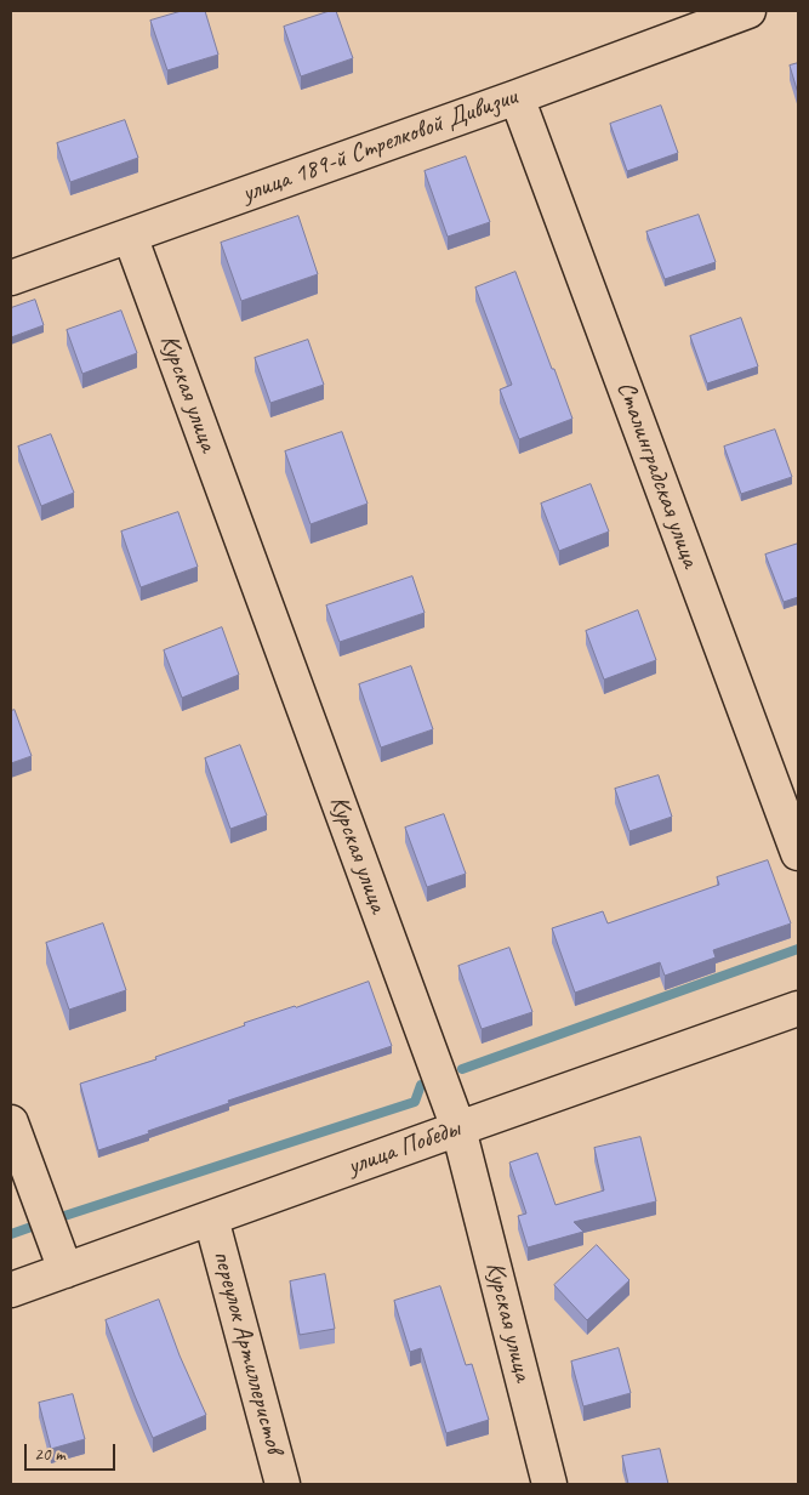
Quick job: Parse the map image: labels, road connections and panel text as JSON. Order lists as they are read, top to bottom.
{
  "streets": {
    "street": [
      "улица 189-й Стрелковой Дивизии",
      "Курская улица",
      "Сталинградская улица",
      "улица Победы",
      "переулок Артиллеристов"
    ]
  },
  "crossings": [
    ["улица 189-й Стрелковой Дивизии", "Курская улица"],
    ["улица 189-й Стрелковой Дивизии", "Сталинградская улица"],
    ["Курская улица", "улица Победы"],
    ["улица Победы", "переулок Артиллеристов"]
  ],
  "scale_bar": "20 m"
}
